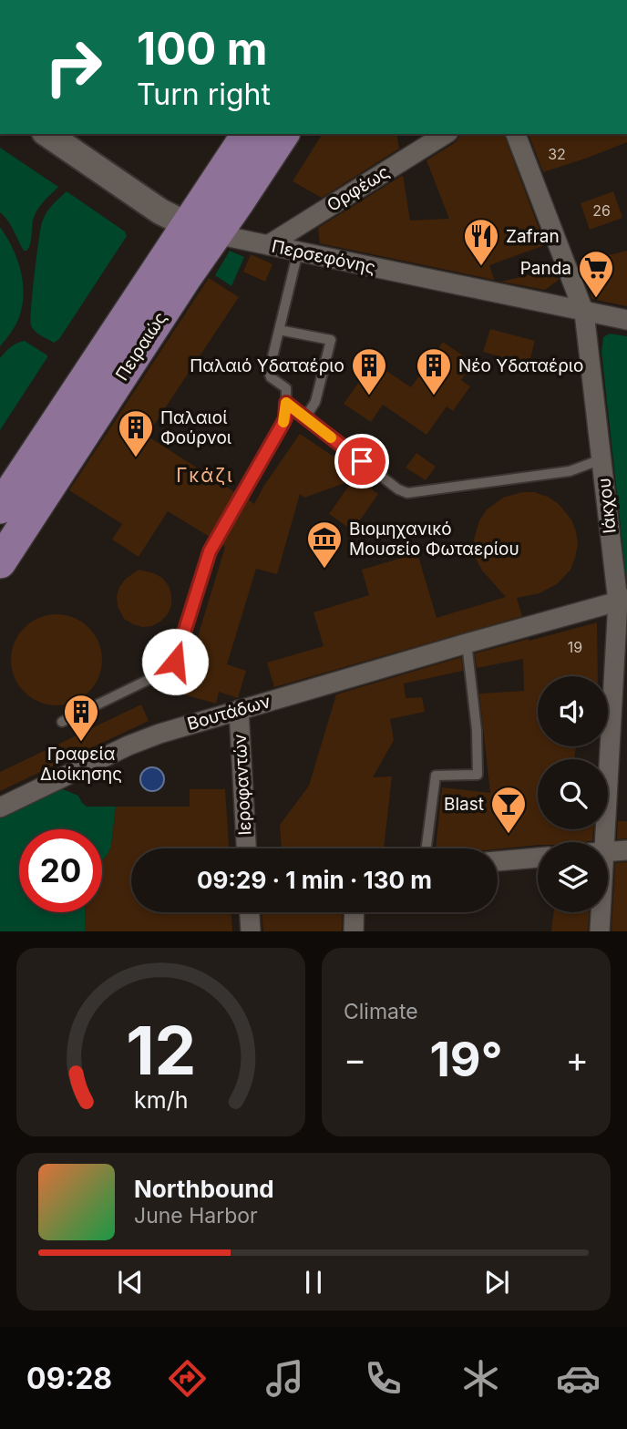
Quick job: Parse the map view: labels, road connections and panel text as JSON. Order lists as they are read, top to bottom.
{
  "streets": {
    "main road": ["Πειραιώς"],
    "street": [
      "Ορφέως",
      "Περσεφόνης",
      "Ιάκχου",
      "Βουτάδων",
      "Ιεροφαντών"
    ]
  },
  "crossings": [
    ["Ορφέως", "Περσεφόνης"],
    ["Περσεφόνης", "Πειραιώς"],
    ["Περσεφόνης", "Ιάκχου"],
    ["Ιάκχου", "Βουτάδων"],
    ["Βουτάδων", "Ιεροφαντών"]
  ],
  "districts": ["Γκάζι"],
  "places": {
    "restaurant": ["Zafran"],
    "supermarket": ["Panda"],
    "building": [
      "Παλαιό Υδαταέριο",
      "Νέο Υδαταέριο",
      "Παλαιοί Φούρνοι",
      "Γραφεία Διοίκησης"
    ],
    "museum": ["Βιομηχανικό Μουσείο Φωταερίου"],
    "bar": ["Blast"]
  },
  "house_numbers": ["32", "26", "19"],
  "page": {
    "turn": ["100 m", "Turn right"],
    "limit": "20",
    "trip": "09:29 · 1 min · 130 m",
    "tile": "Climate",
    "heat": ["−", "19°", "+"],
    "song": ["Northbound", "June Harbor"],
    "tabs": "09:28",
    "gauge": ["12", "km/h"]
  }
}
